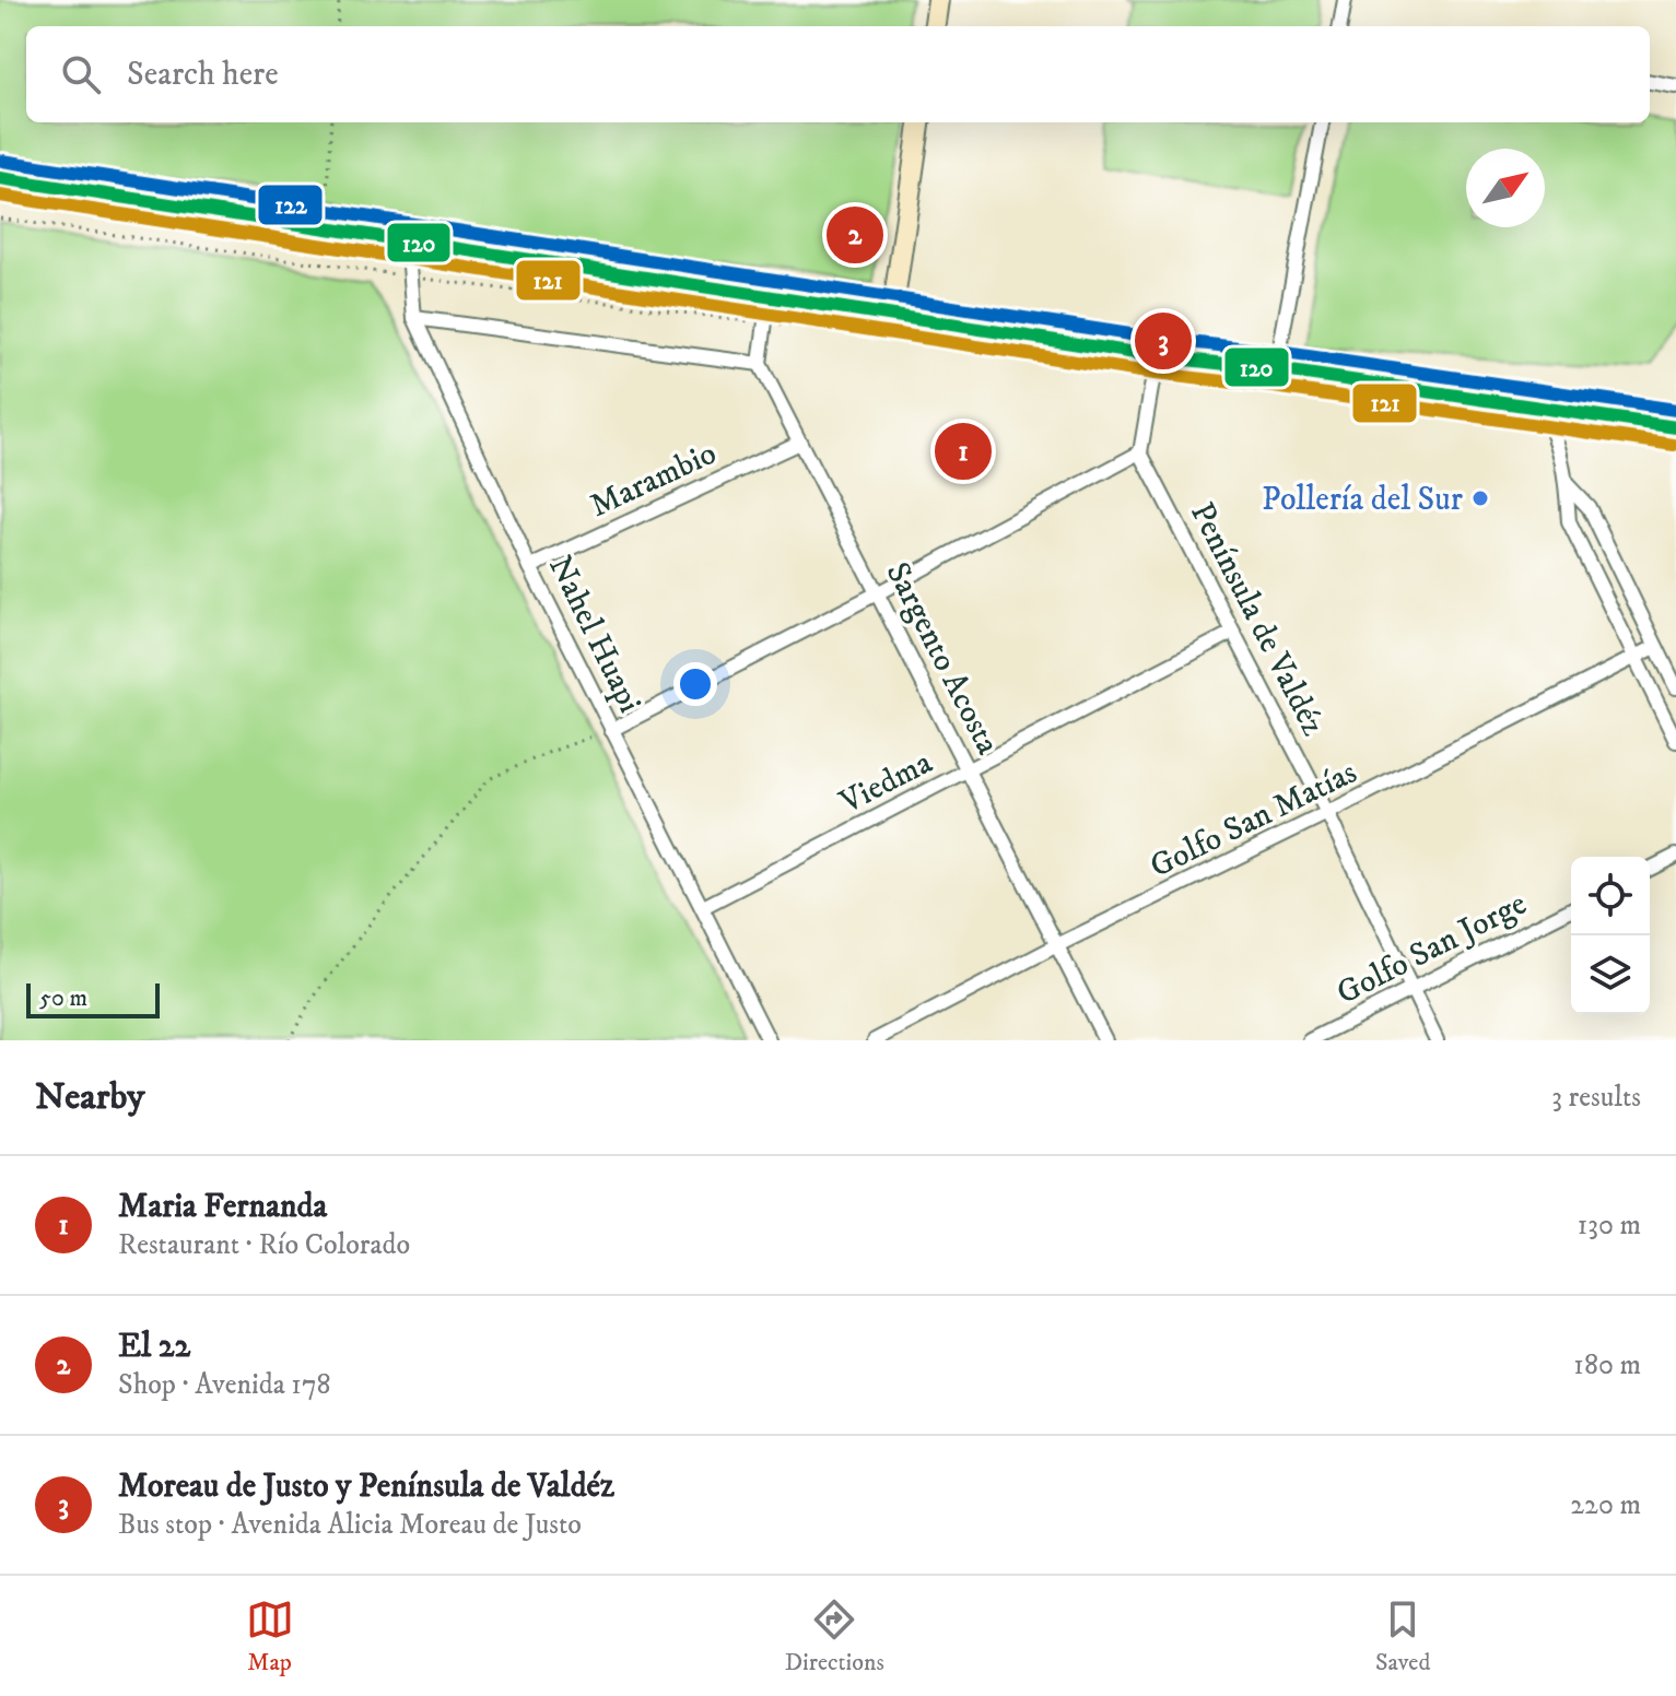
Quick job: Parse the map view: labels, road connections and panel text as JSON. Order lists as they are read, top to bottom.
{
  "streets": {
    "street": [
      "Marambio",
      "Península de Valdéz",
      "Nahel Huapi",
      "Sargento Acosta",
      "Viedma",
      "Golfo San Matías",
      "Golfo San Jorge"
    ]
  },
  "crossings": [
    ["Marambio", "Nahel Huapi"],
    ["Marambio", "Sargento Acosta"],
    ["Península de Valdéz", "Viedma"],
    ["Península de Valdéz", "Golfo San Matías"],
    ["Península de Valdéz", "Golfo San Jorge"],
    ["Nahel Huapi", "Viedma"],
    ["Sargento Acosta", "Viedma"],
    ["Sargento Acosta", "Golfo San Matías"]
  ],
  "places": ["Pollería del Sur"],
  "lines": ["transit line 122", "transit line 120", "transit line 121"],
  "scale_bar": "50 m",
  "north": "top right",
  "page": {
    "search": "Search here",
    "pins": ["2", "3", "1"],
    "scale": "50 m",
    "heading": ["Nearby", "3 results"],
    "list": [
      {
        "mark": "1",
        "name": "Maria Fernanda",
        "note": "Restaurant · Río Colorado",
        "value": "130 m"
      },
      {
        "mark": "2",
        "name": "El 22",
        "note": "Shop · Avenida 178",
        "value": "180 m"
      },
      {
        "mark": "3",
        "name": "Moreau de Justo y Península de Valdéz",
        "note": "Bus stop · Avenida Alicia Moreau de Justo",
        "value": "220 m"
      }
    ],
    "nav": ["Map", "Directions", "Saved"]
  }
}
